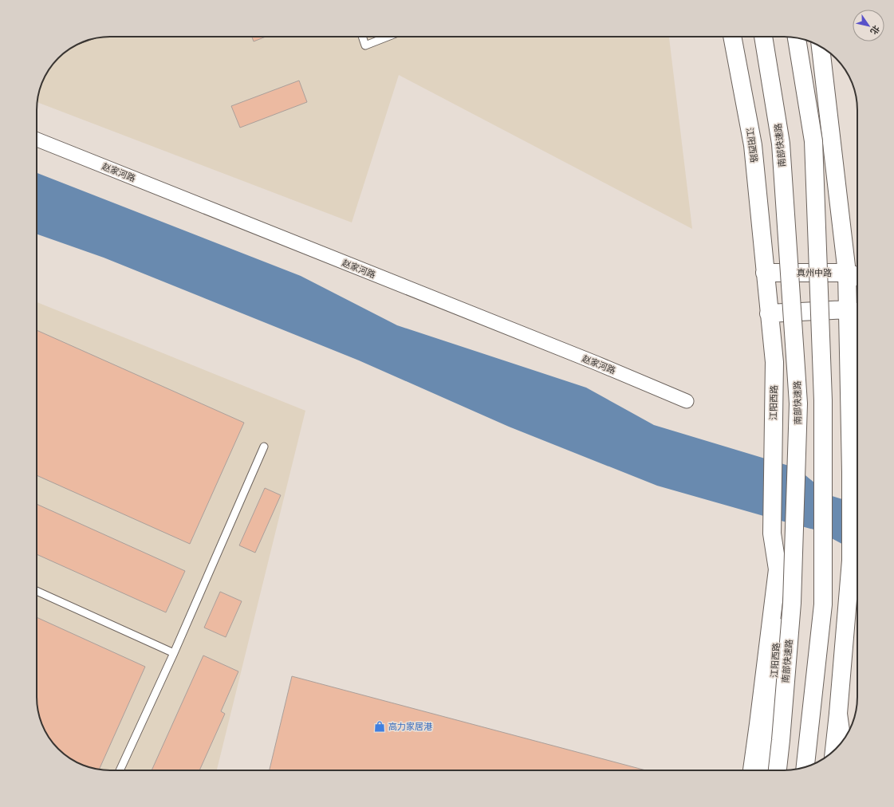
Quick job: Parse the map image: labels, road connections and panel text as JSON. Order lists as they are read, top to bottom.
{
  "streets": {
    "main road": ["江阳西路", "南部快速路", "真州中路"],
    "street": ["赵家河路"]
  },
  "crossings": [
    ["江阳西路", "真州中路"]
  ],
  "places": {
    "shop": ["高力家居港"]
  },
  "north": "bottom right"
}
